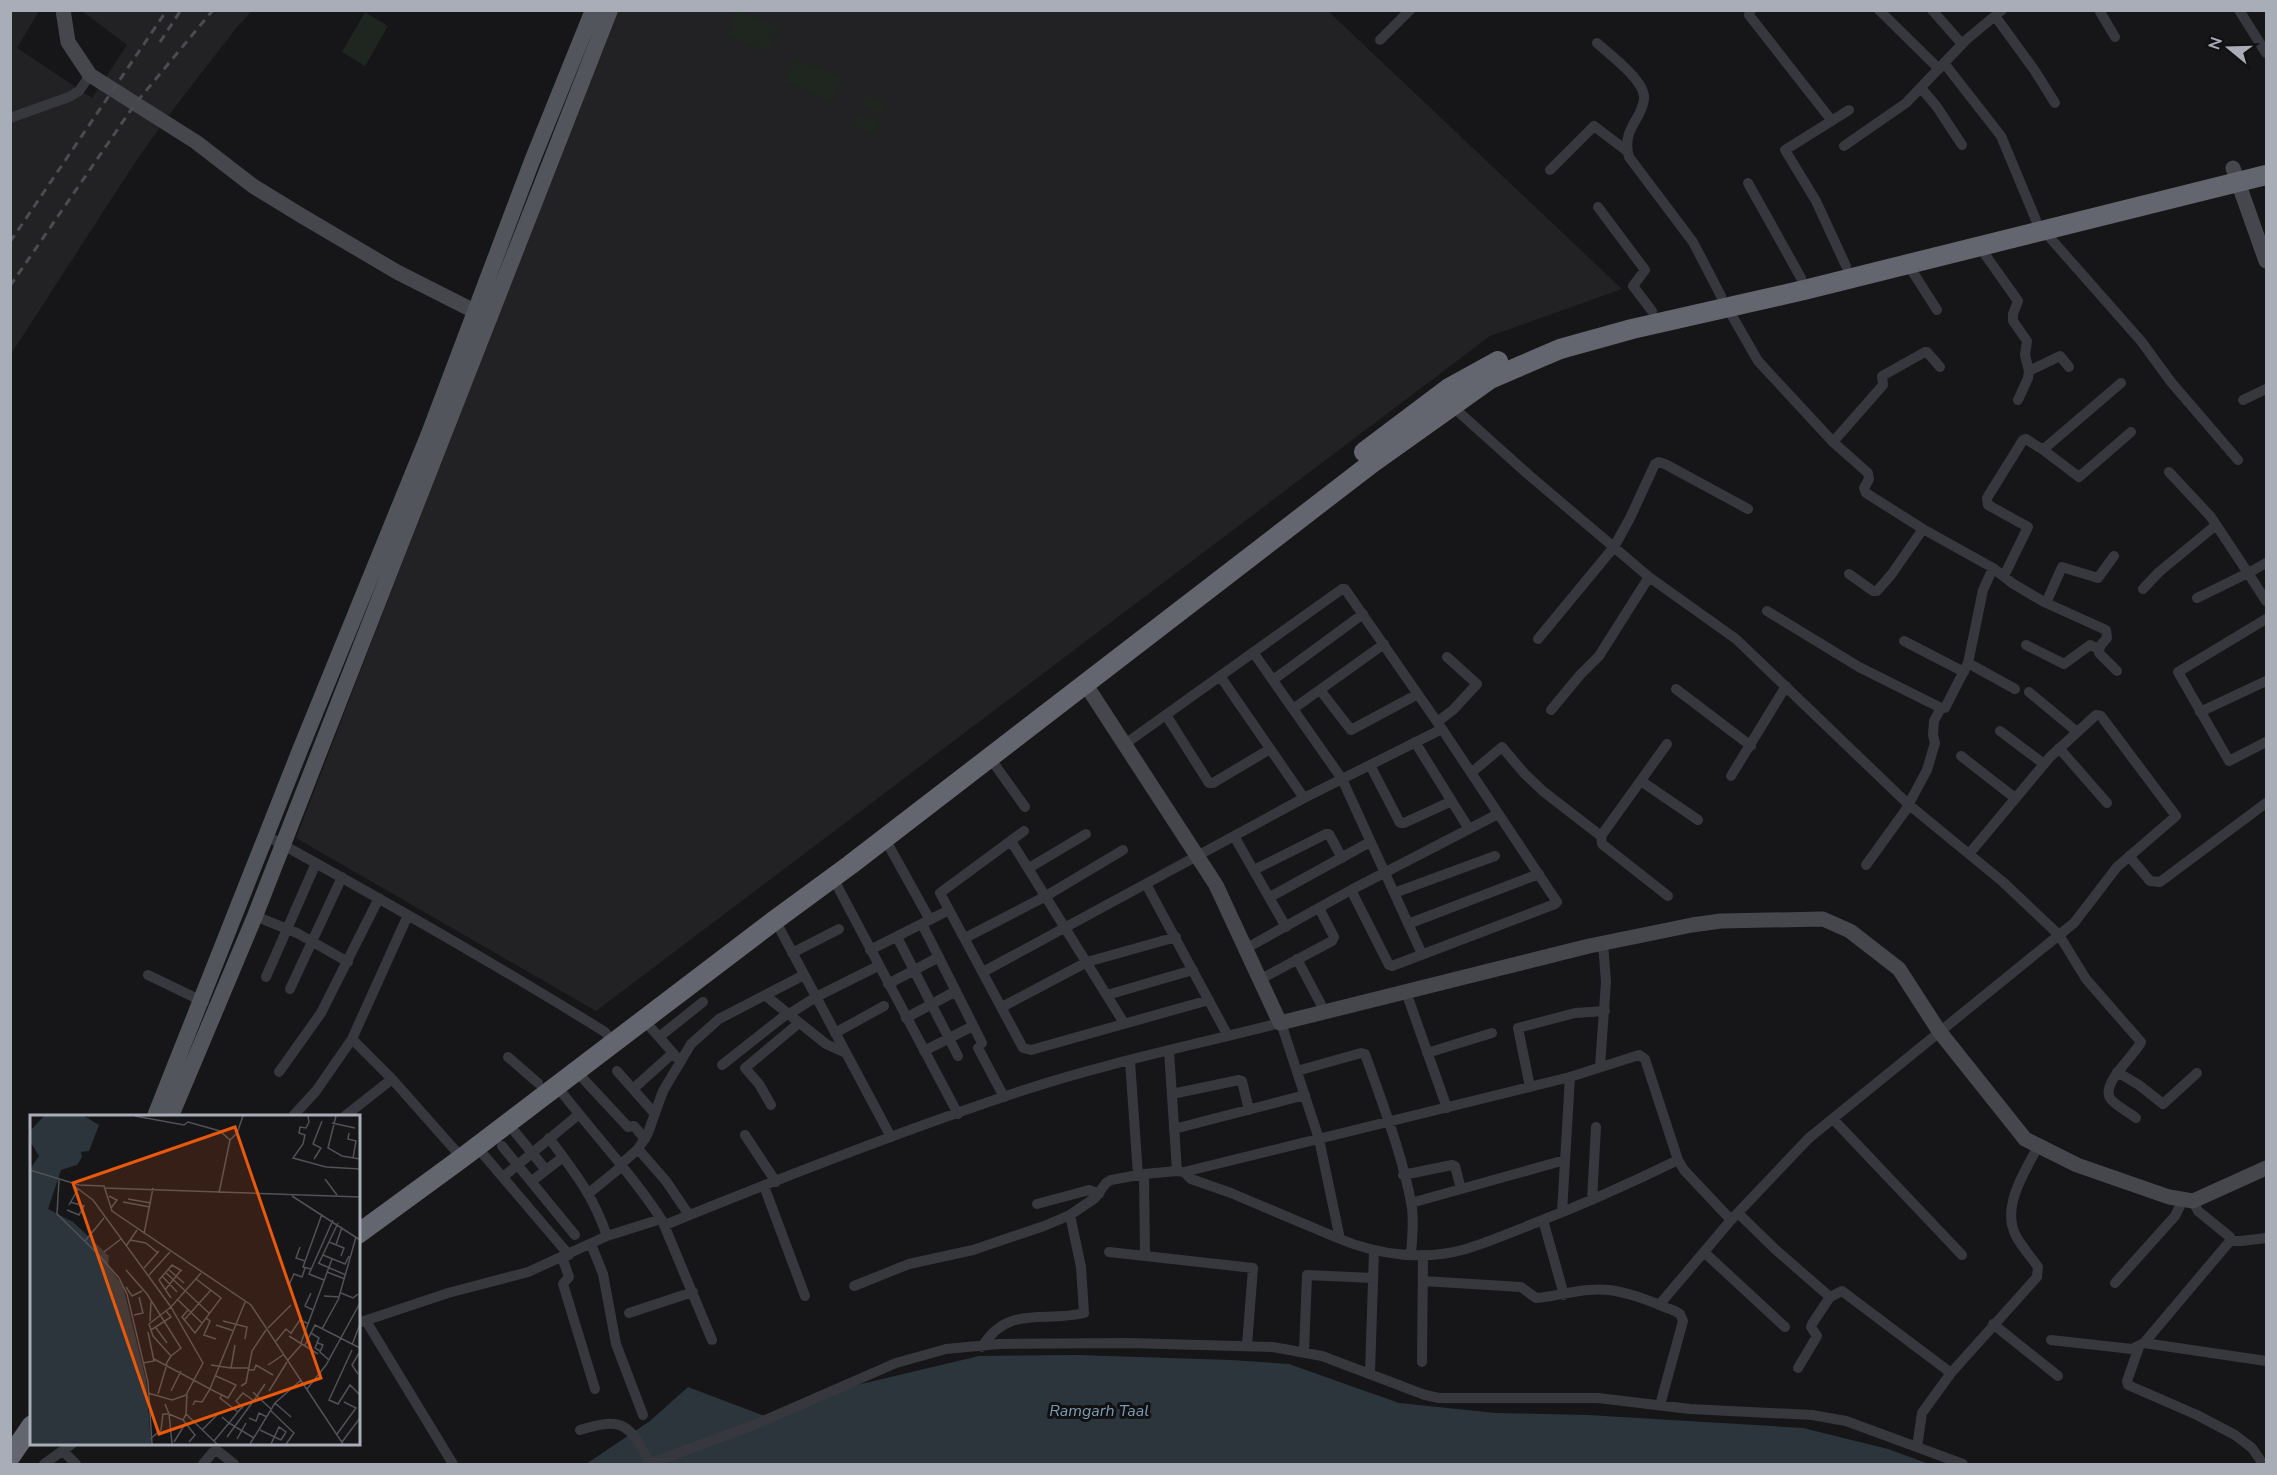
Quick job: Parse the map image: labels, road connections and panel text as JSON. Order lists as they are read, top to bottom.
{
  "water": ["Ramgarh Taal"],
  "north": "left"
}
